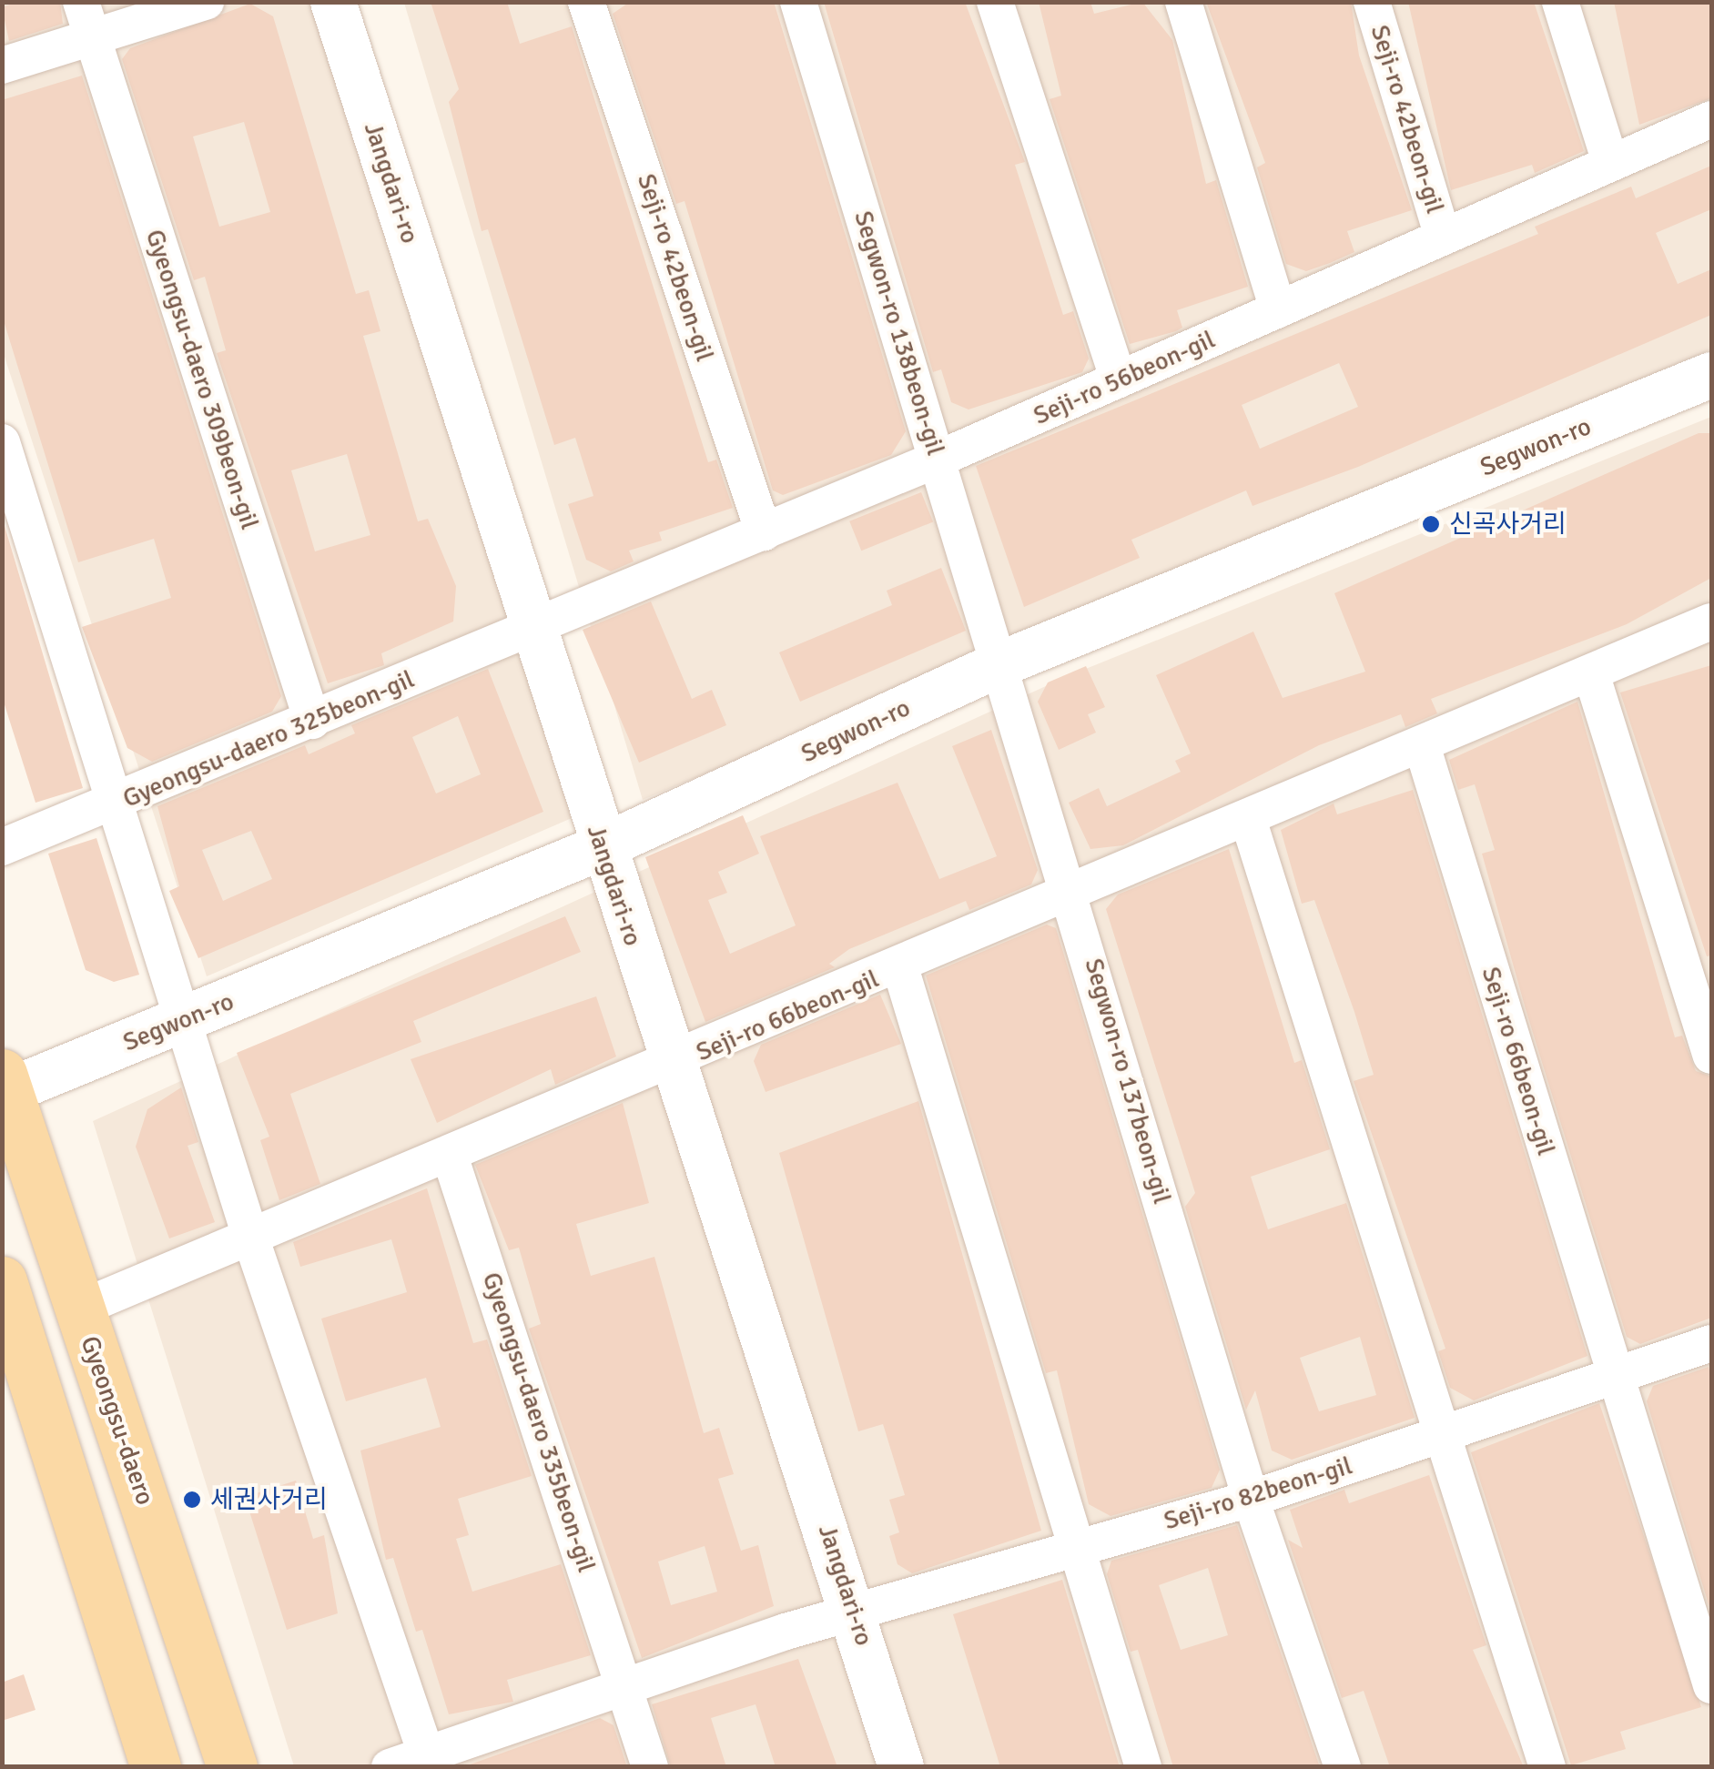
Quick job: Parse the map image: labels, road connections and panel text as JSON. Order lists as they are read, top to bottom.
{
  "streets": {
    "main road": ["Gyeongsu-daero"],
    "street": [
      "Seji-ro 42beon-gil",
      "Jangdari-ro",
      "Segwon-ro 138beon-gil",
      "Seji-ro 56beon-gil",
      "Gyeongsu-daero 309beon-gil",
      "Segwon-ro",
      "Gyeongsu-daero 325beon-gil",
      "Seji-ro 66beon-gil",
      "Segwon-ro 137beon-gil",
      "Gyeongsu-daero 335beon-gil",
      "Seji-ro 82beon-gil"
    ]
  },
  "crossings": [
    ["Seji-ro 42beon-gil", "Seji-ro 56beon-gil"],
    ["Jangdari-ro", "Seji-ro 56beon-gil"],
    ["Jangdari-ro", "Segwon-ro"],
    ["Jangdari-ro", "Gyeongsu-daero 325beon-gil"],
    ["Jangdari-ro", "Seji-ro 66beon-gil"],
    ["Jangdari-ro", "Seji-ro 82beon-gil"],
    ["Segwon-ro 138beon-gil", "Seji-ro 56beon-gil"],
    ["Segwon-ro 138beon-gil", "Segwon-ro"],
    ["Segwon-ro 138beon-gil", "Segwon-ro 137beon-gil"],
    ["Seji-ro 56beon-gil", "Gyeongsu-daero 325beon-gil"],
    ["Gyeongsu-daero 309beon-gil", "Gyeongsu-daero 325beon-gil"],
    ["Segwon-ro", "Segwon-ro 137beon-gil"],
    ["Segwon-ro", "Gyeongsu-daero"],
    ["Seji-ro 66beon-gil", "Segwon-ro 137beon-gil"],
    ["Seji-ro 66beon-gil", "Seji-ro 82beon-gil"],
    ["Segwon-ro 137beon-gil", "Seji-ro 82beon-gil"],
    ["Gyeongsu-daero 335beon-gil", "Seji-ro 82beon-gil"]
  ],
  "places": ["신곡사거리", "세권사거리"]
}
